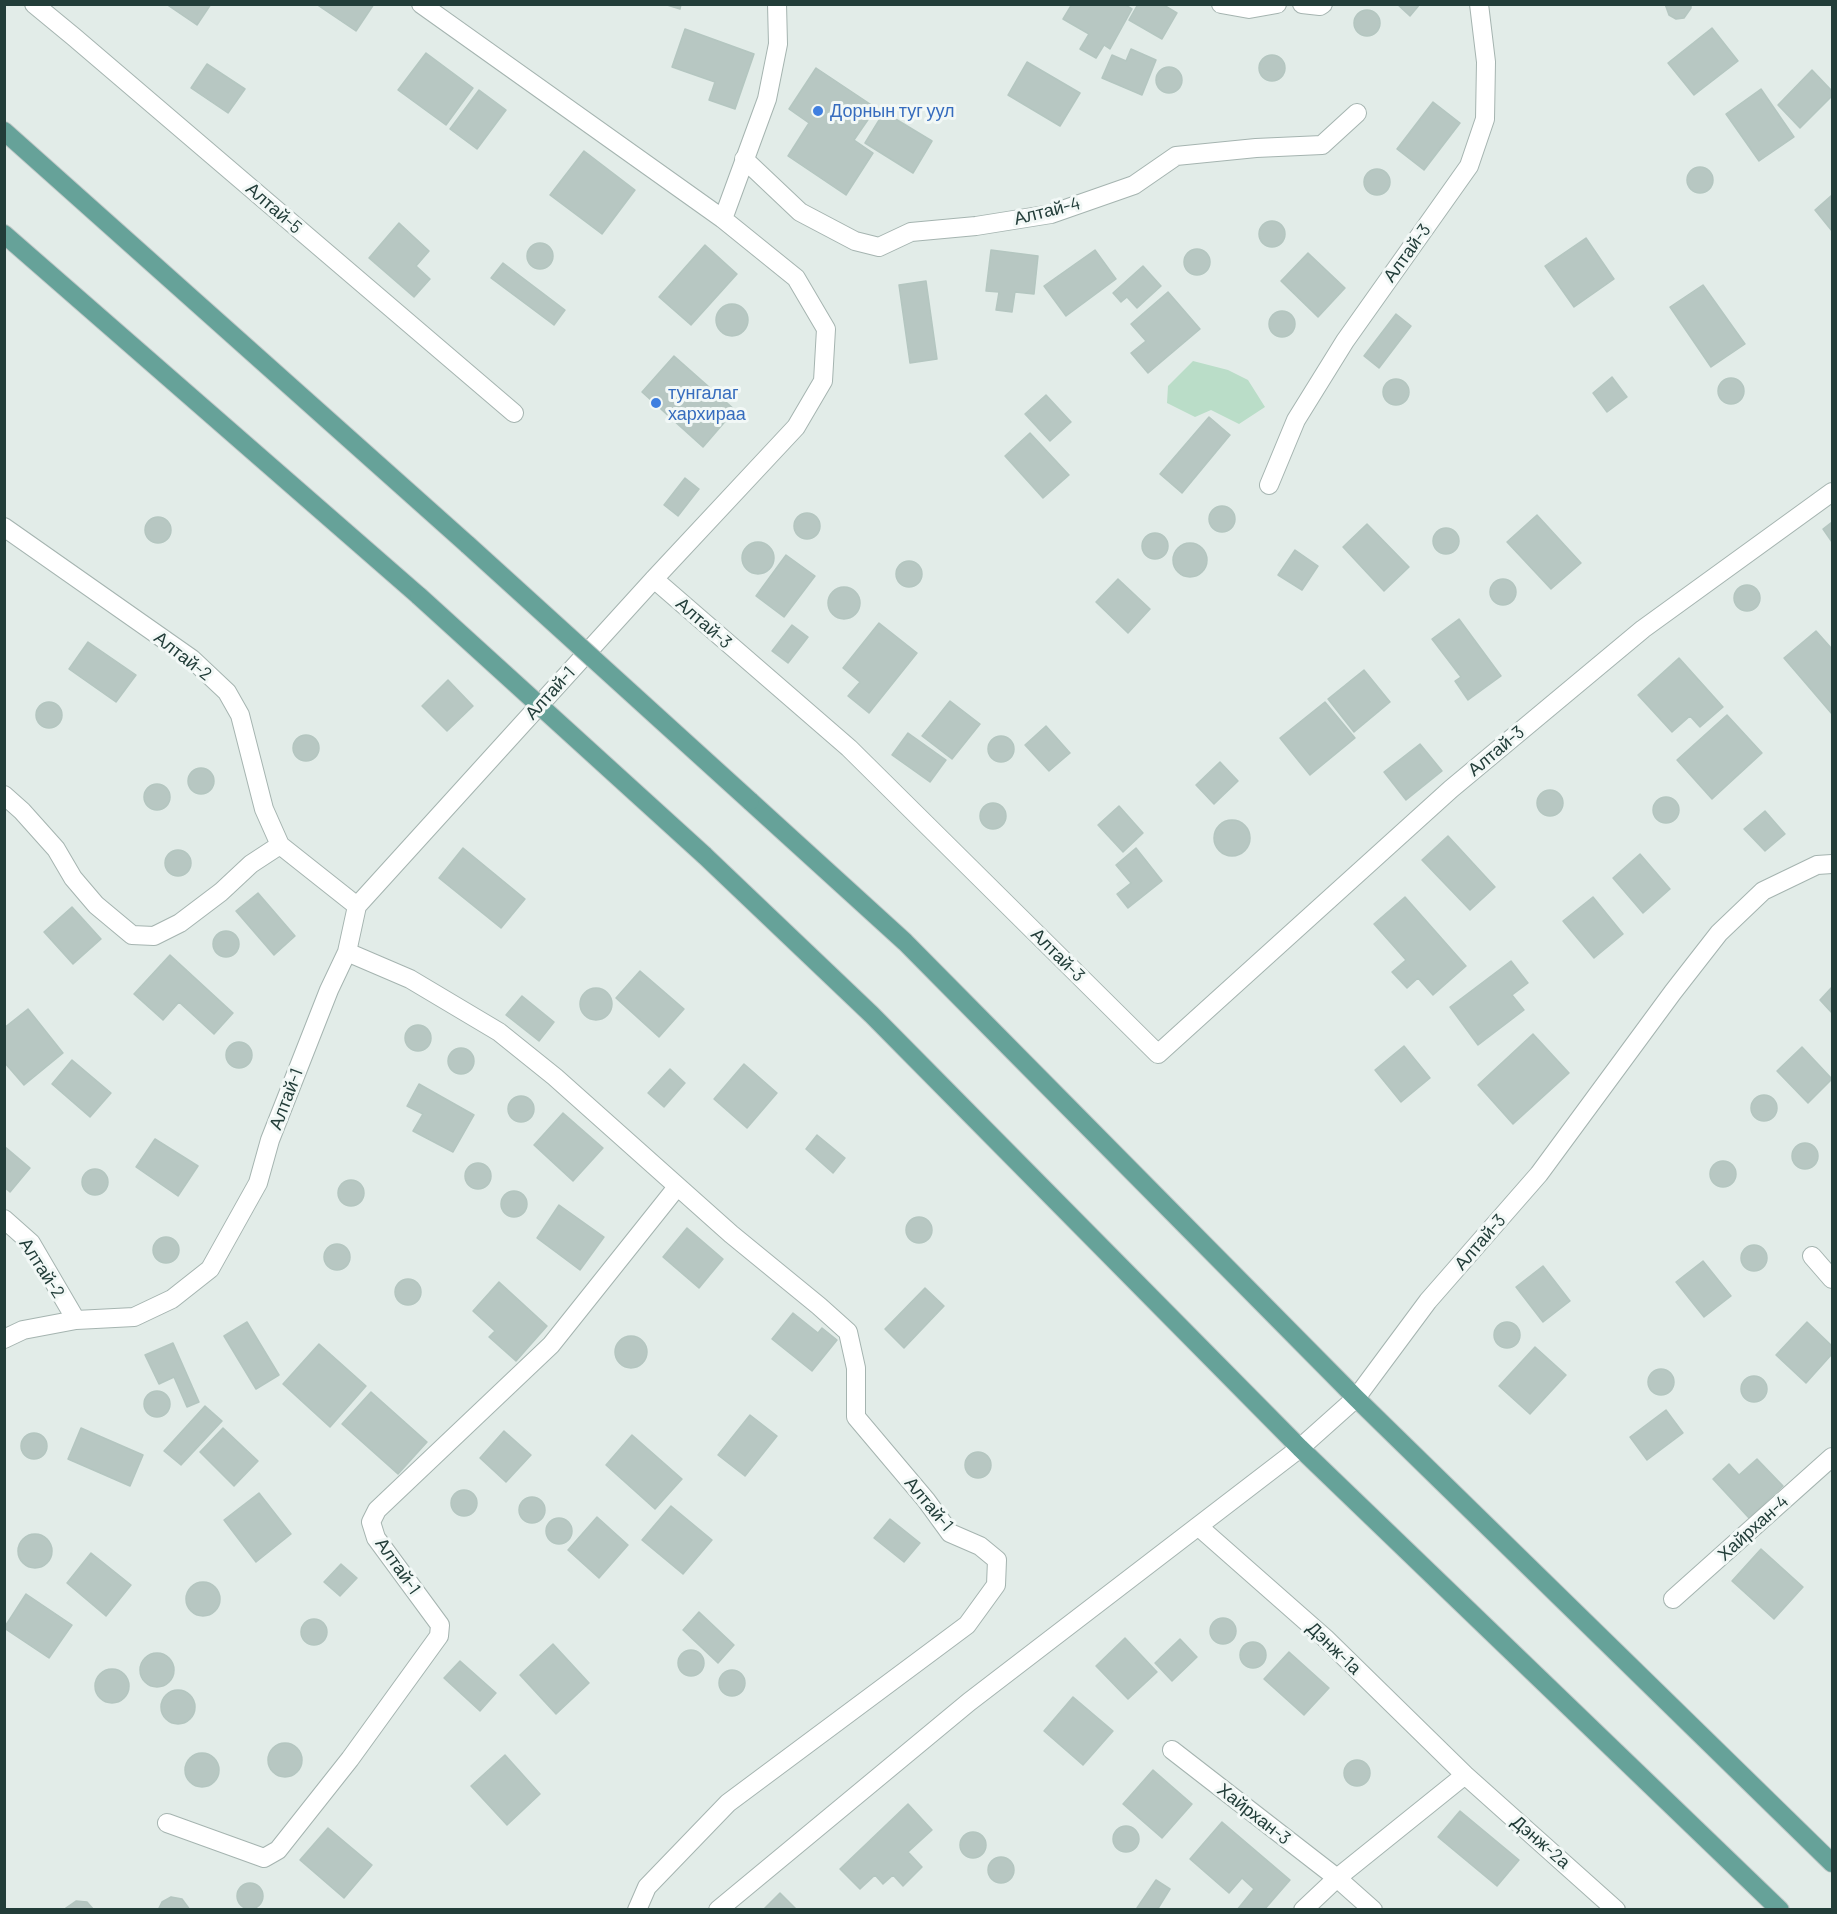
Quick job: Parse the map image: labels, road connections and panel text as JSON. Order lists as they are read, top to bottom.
{
  "streets": {
    "street": [
      "Алтай-5",
      "Алтай-4",
      "Алтай-3",
      "Алтай-2",
      "Алтай-1",
      "Хайрхан-4",
      "Дэнж-1а",
      "Хайрхан-3",
      "Дэнж-2а"
    ]
  },
  "crossings": [
    ["Алтай-3", "Алтай-1"],
    ["Алтай-3", "Дэнж-1а"],
    ["Алтай-2", "Алтай-1"],
    ["Дэнж-1а", "Дэнж-2а"]
  ],
  "places": ["Дорнын туг уул", "тунгалаг хархираа"]
}
